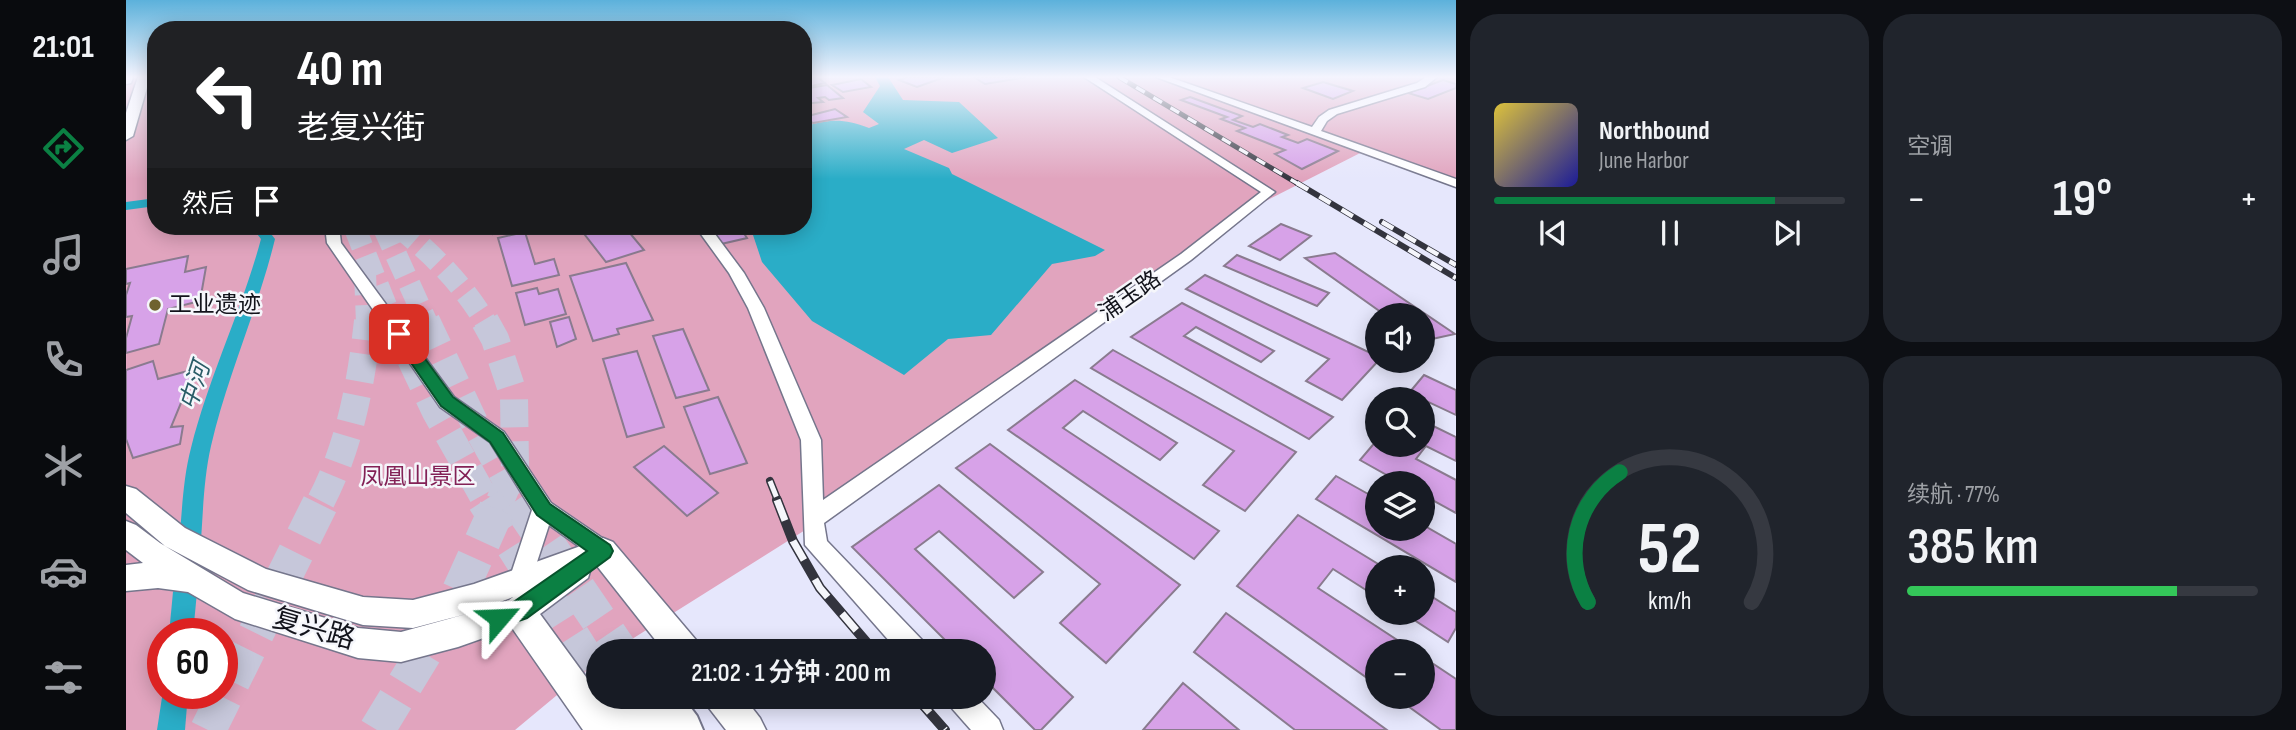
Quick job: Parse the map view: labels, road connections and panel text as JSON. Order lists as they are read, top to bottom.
{
  "streets": {
    "main road": ["复兴路"],
    "street": ["浦玉路"]
  },
  "water": ["中河"],
  "parks": ["凤凰山景区"],
  "places": ["工业遗迹"],
  "page": {
    "tabs": "21:01",
    "tile": [
      "空调",
      ["续航 · 77%", "385 km"]
    ],
    "turn": ["40 m", "老复兴街"],
    "song": ["Northbound", "June Harbor"],
    "then": "然后",
    "heat": ["−", "19°", "+"],
    "map_buttons": ["+", "−"],
    "limit": "60",
    "trip": "21:02 · 1 分钟 · 200 m",
    "gauge": ["52", "km/h"]
  }
}
